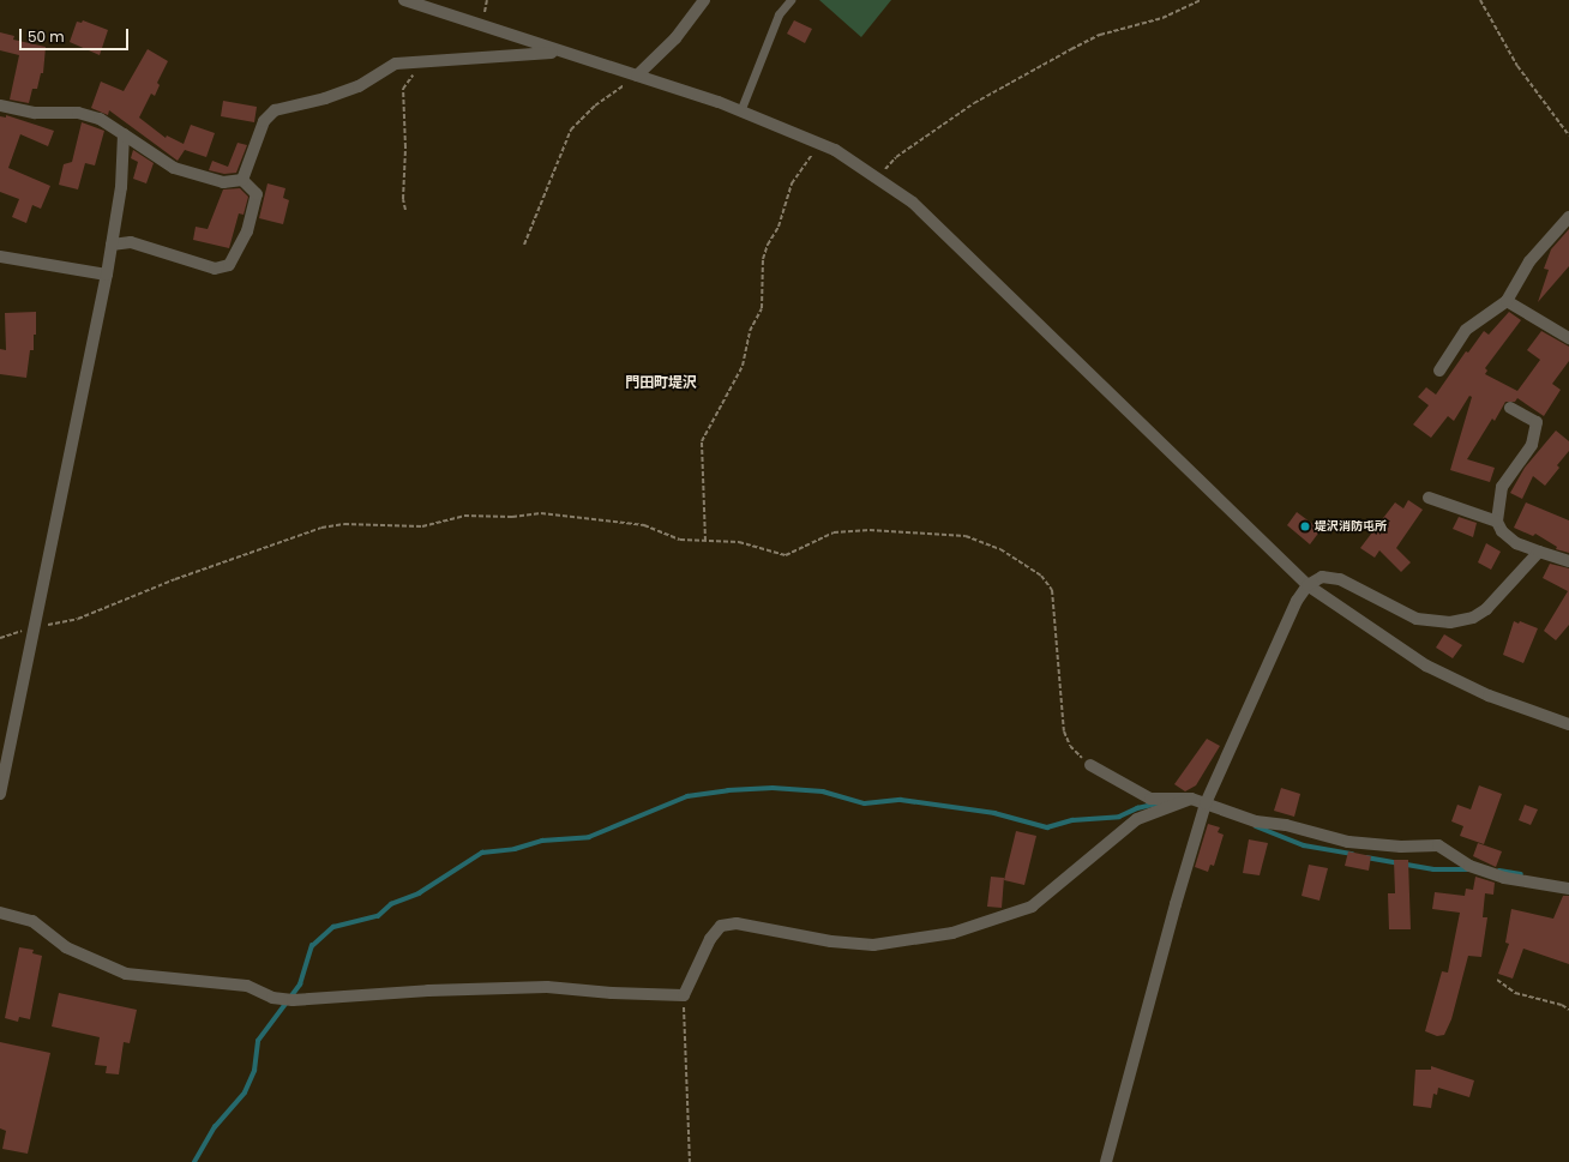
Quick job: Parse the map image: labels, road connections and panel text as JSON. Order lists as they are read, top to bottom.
{
  "districts": ["門田町堤沢"],
  "places": ["堤沢消防屯所"],
  "scale_bar": "50 m"
}
